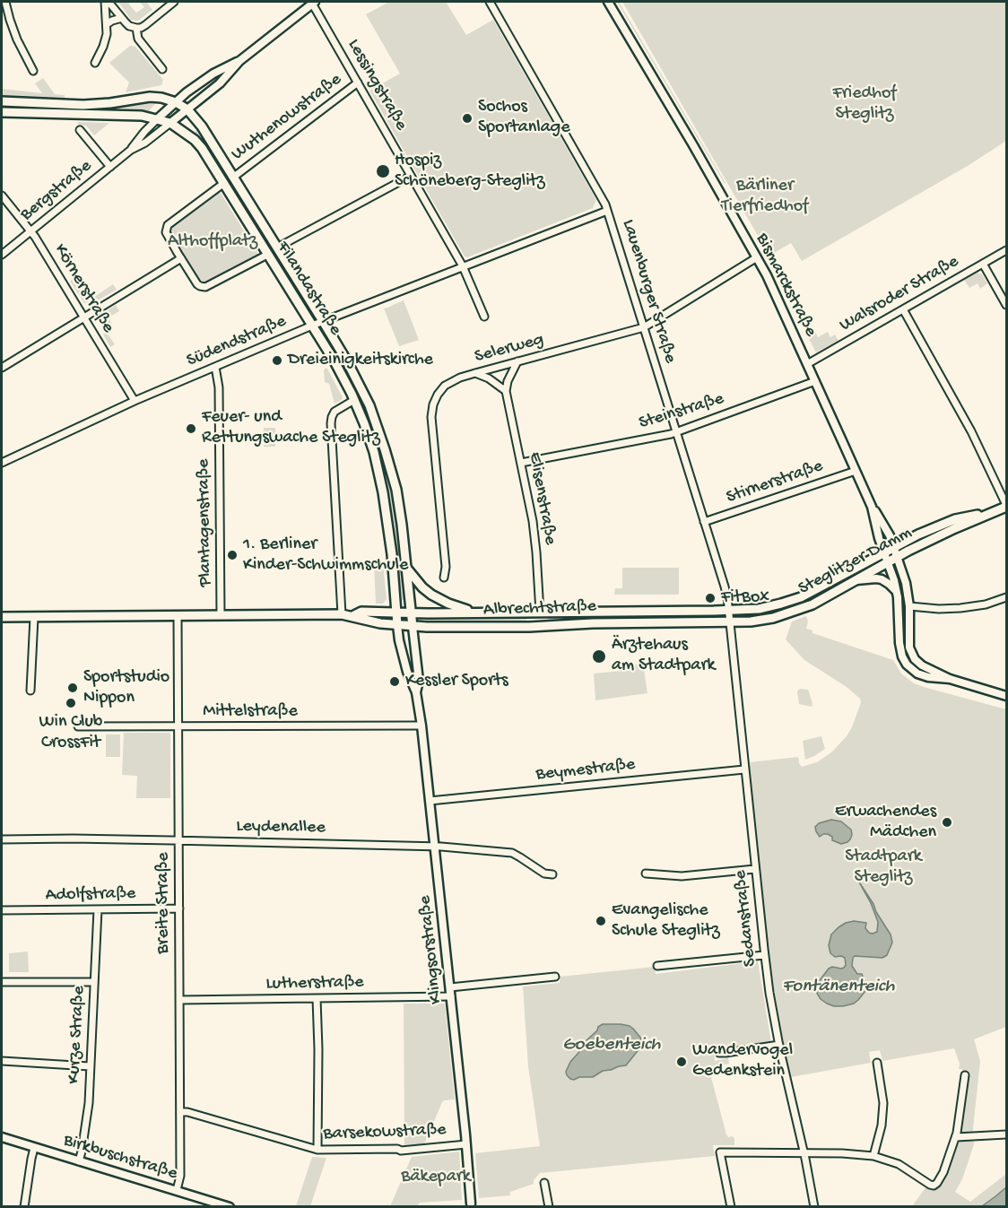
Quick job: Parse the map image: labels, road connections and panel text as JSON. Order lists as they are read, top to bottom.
{
  "streets": {
    "main road": ["Filandastraße", "Steglitzer Damm", "Albrechtstraße"],
    "street": [
      "Lessingstraße",
      "Wuthenowstraße",
      "Bergstraße",
      "Bismarckstraße",
      "Körnerstraße",
      "Lauenburger Straße",
      "Walsroder Straße",
      "Südendstraße",
      "Selerweg",
      "Steinstraße",
      "Stirnerstraße",
      "Elisenstraße",
      "Plantagenstraße",
      "Mittelstraße",
      "Beymestraße",
      "Leydenallee",
      "Adolfstraße",
      "Breite Straße",
      "Sedanstraße",
      "Klingsorstraße",
      "Lutherstraße",
      "Kurze Straße",
      "Barsekowstraße",
      "Birkbuschstraße"
    ]
  },
  "crossings": [
    ["Lessingstraße", "Wuthenowstraße"],
    ["Lessingstraße", "Bergstraße"],
    ["Lessingstraße", "Südendstraße"],
    ["Wuthenowstraße", "Filandastraße"],
    ["Bergstraße", "Körnerstraße"],
    ["Bergstraße", "Filandastraße"],
    ["Bismarckstraße", "Walsroder Straße"],
    ["Bismarckstraße", "Selerweg"],
    ["Bismarckstraße", "Steinstraße"],
    ["Bismarckstraße", "Stirnerstraße"],
    ["Bismarckstraße", "Steglitzer Damm"],
    ["Körnerstraße", "Südendstraße"],
    ["Filandastraße", "Südendstraße"],
    ["Filandastraße", "Albrechtstraße"],
    ["Filandastraße", "Klingsorstraße"],
    ["Lauenburger Straße", "Südendstraße"],
    ["Lauenburger Straße", "Selerweg"],
    ["Lauenburger Straße", "Steinstraße"],
    ["Lauenburger Straße", "Stirnerstraße"],
    ["Lauenburger Straße", "Steglitzer Damm"],
    ["Lauenburger Straße", "Albrechtstraße"],
    ["Lauenburger Straße", "Sedanstraße"],
    ["Südendstraße", "Plantagenstraße"],
    ["Steinstraße", "Elisenstraße"],
    ["Elisenstraße", "Albrechtstraße"],
    ["Plantagenstraße", "Albrechtstraße"],
    ["Steglitzer Damm", "Albrechtstraße"],
    ["Steglitzer Damm", "Sedanstraße"],
    ["Albrechtstraße", "Breite Straße"],
    ["Albrechtstraße", "Sedanstraße"],
    ["Albrechtstraße", "Klingsorstraße"],
    ["Mittelstraße", "Breite Straße"],
    ["Mittelstraße", "Klingsorstraße"],
    ["Beymestraße", "Sedanstraße"],
    ["Beymestraße", "Klingsorstraße"],
    ["Leydenallee", "Breite Straße"],
    ["Leydenallee", "Klingsorstraße"],
    ["Adolfstraße", "Breite Straße"],
    ["Adolfstraße", "Kurze Straße"],
    ["Breite Straße", "Lutherstraße"],
    ["Breite Straße", "Barsekowstraße"],
    ["Breite Straße", "Birkbuschstraße"],
    ["Klingsorstraße", "Lutherstraße"],
    ["Klingsorstraße", "Barsekowstraße"],
    ["Kurze Straße", "Birkbuschstraße"]
  ],
  "water": ["Fontänenteich", "Goebenteich"],
  "parks": [
    "Friedhof Steglitz",
    "Bärliner Tierfriedhof",
    "Althoffplatz",
    "Stadtpark Steglitz",
    "Bäkepark"
  ],
  "places": [
    "Sochos Sportanlage",
    "Hospiz Schöneberg-Steglitz",
    "Dreieinigkeitskirche",
    "Feuer- und Rettungswache Steglitz",
    "1. Berliner Kinder-Schwimmschule",
    "FitBox",
    "Ärztehaus am Stadtpark",
    "Kessler Sports",
    "Sportstudio Nippon",
    "Win Club CrossFit",
    "Erwachendes Mädchen",
    "Evangelische Schule Steglitz",
    "Wandervogel Gedenkstein"
  ]
}
